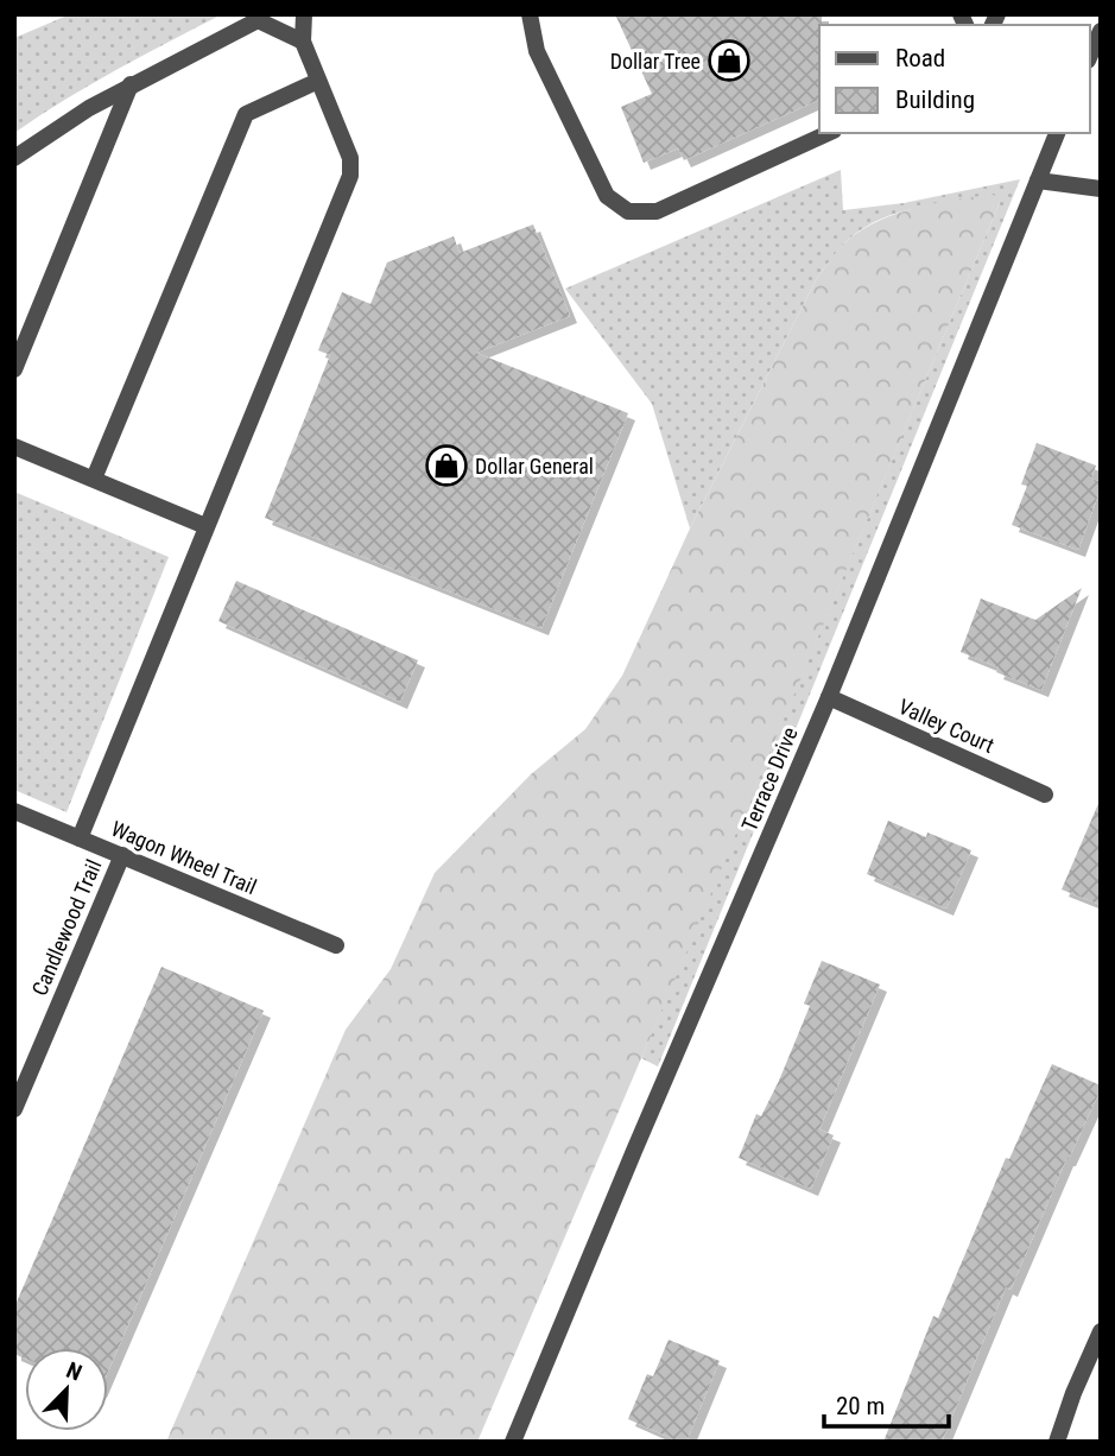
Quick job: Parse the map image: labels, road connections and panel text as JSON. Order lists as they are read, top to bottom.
{
  "streets": {
    "street": [
      "Valley Court",
      "Terrace Drive",
      "Wagon Wheel Trail",
      "Candlewood Trail"
    ]
  },
  "crossings": [
    ["Valley Court", "Terrace Drive"],
    ["Wagon Wheel Trail", "Candlewood Trail"]
  ],
  "places": {
    "shop": ["Dollar Tree", "Dollar General"]
  },
  "legend": ["Road", "Building"],
  "scale_bar": "20 m",
  "north": "top right"
}
